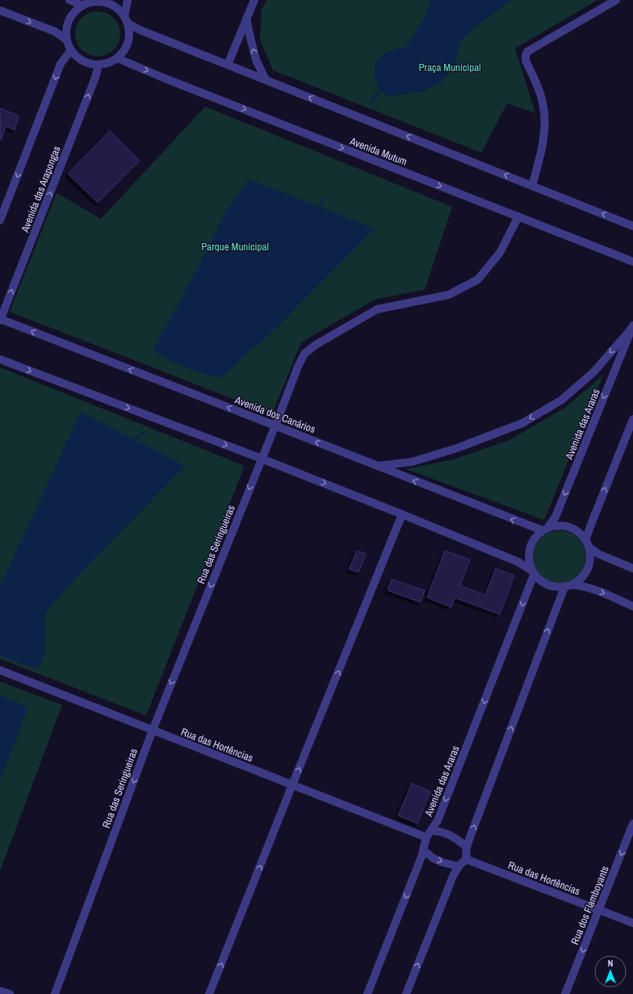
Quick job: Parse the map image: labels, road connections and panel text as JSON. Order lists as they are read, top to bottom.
{
  "streets": {
    "street": [
      "Avenida Mutum",
      "Avenida das Arapongas",
      "Avenida dos Canários",
      "Avenida das Araras",
      "Rua das Seringueiras",
      "Rua das Hortências",
      "Rua dos Flamboyants"
    ]
  },
  "crossings": [
    ["Avenida Mutum", "Avenida das Arapongas"],
    ["Avenida Mutum", "Rua das Seringueiras"],
    ["Avenida das Arapongas", "Avenida dos Canários"],
    ["Avenida dos Canários", "Avenida das Araras"],
    ["Avenida dos Canários", "Rua das Seringueiras"],
    ["Avenida das Araras", "Rua das Hortências"],
    ["Rua das Seringueiras", "Rua das Hortências"],
    ["Rua das Hortências", "Rua dos Flamboyants"]
  ],
  "one_way": ["Rua das Seringueiras", "Rua dos Flamboyants"],
  "parks": ["Praça Municipal", "Parque Municipal"],
  "north": "top"
}
